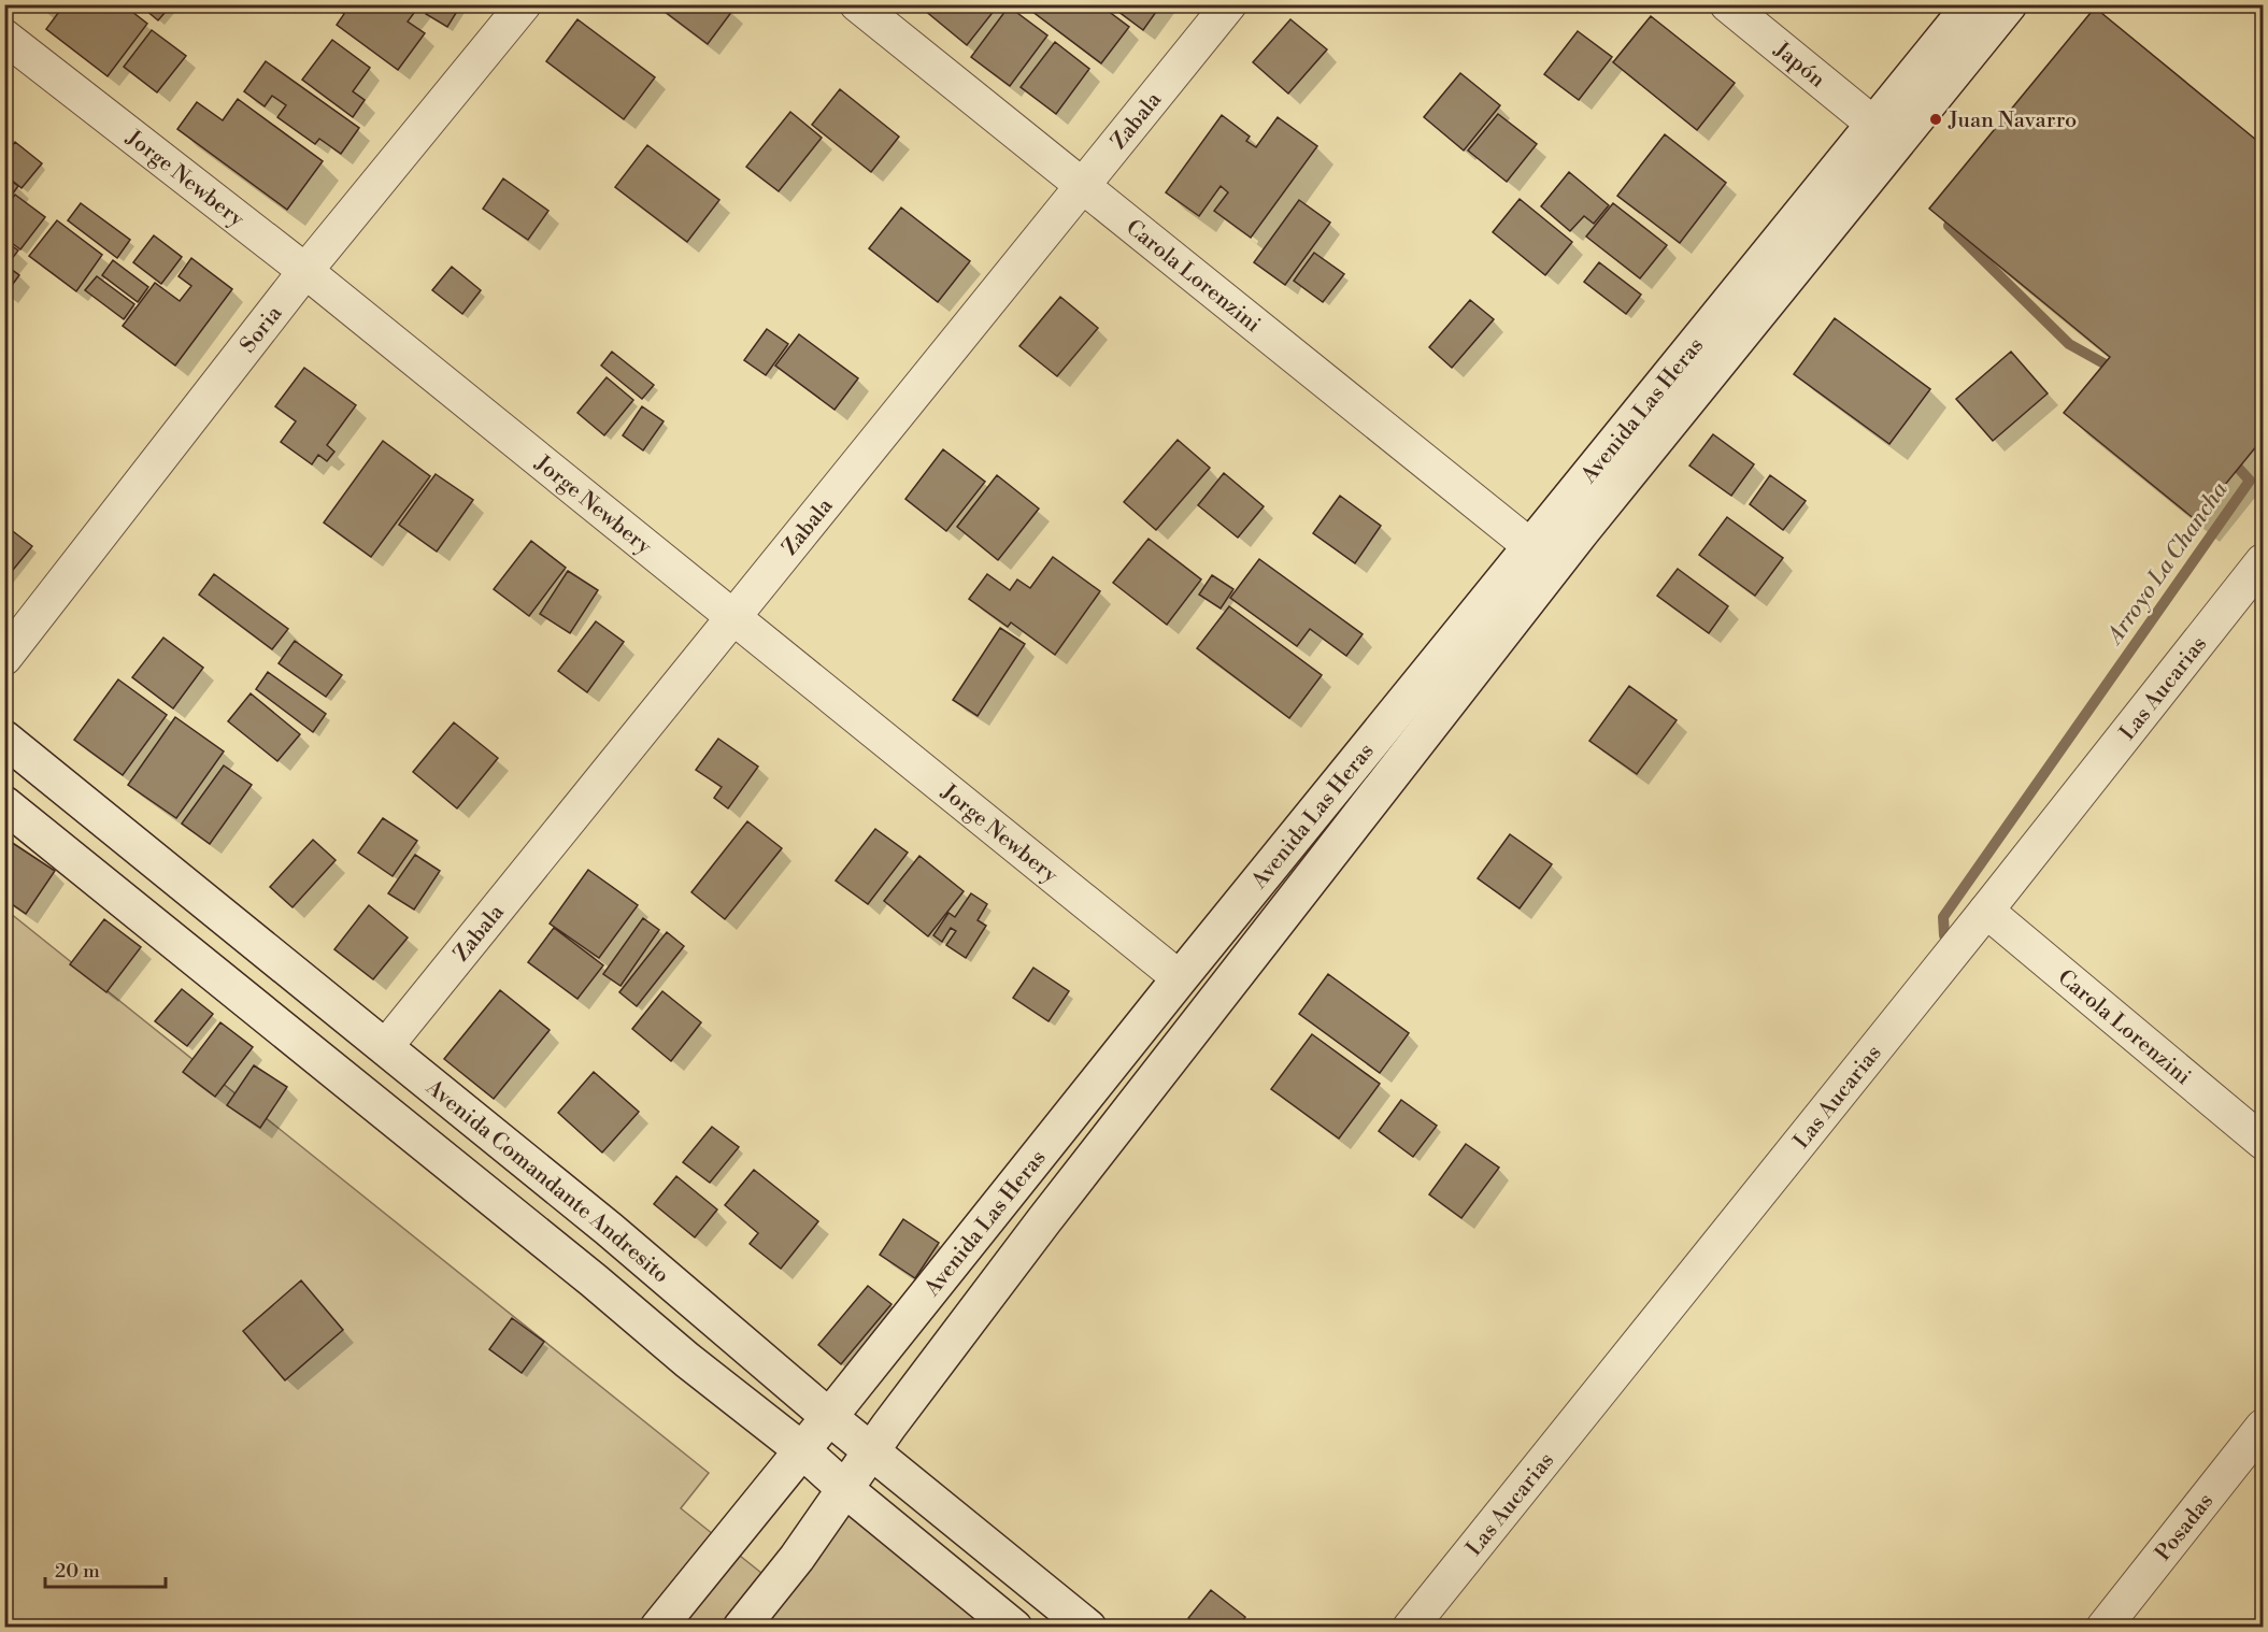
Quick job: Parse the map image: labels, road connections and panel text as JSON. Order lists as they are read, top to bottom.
{
  "streets": {
    "main road": ["Avenida Las Heras", "Avenida Comandante Andresito"],
    "street": [
      "Japón",
      "Zabala",
      "Jorge Newbery",
      "Carola Lorenzini",
      "Soria",
      "Las Aucarias",
      "Posadas"
    ]
  },
  "crossings": [
    ["Japón", "Avenida Las Heras"],
    ["Zabala", "Jorge Newbery"],
    ["Zabala", "Carola Lorenzini"],
    ["Zabala", "Avenida Comandante Andresito"],
    ["Jorge Newbery", "Soria"],
    ["Jorge Newbery", "Avenida Las Heras"],
    ["Carola Lorenzini", "Avenida Las Heras"],
    ["Carola Lorenzini", "Las Aucarias"],
    ["Avenida Las Heras", "Avenida Comandante Andresito"]
  ],
  "water": ["Arroyo La Chancha"],
  "places": ["Juan Navarro"],
  "scale_bar": "20 m"
}
